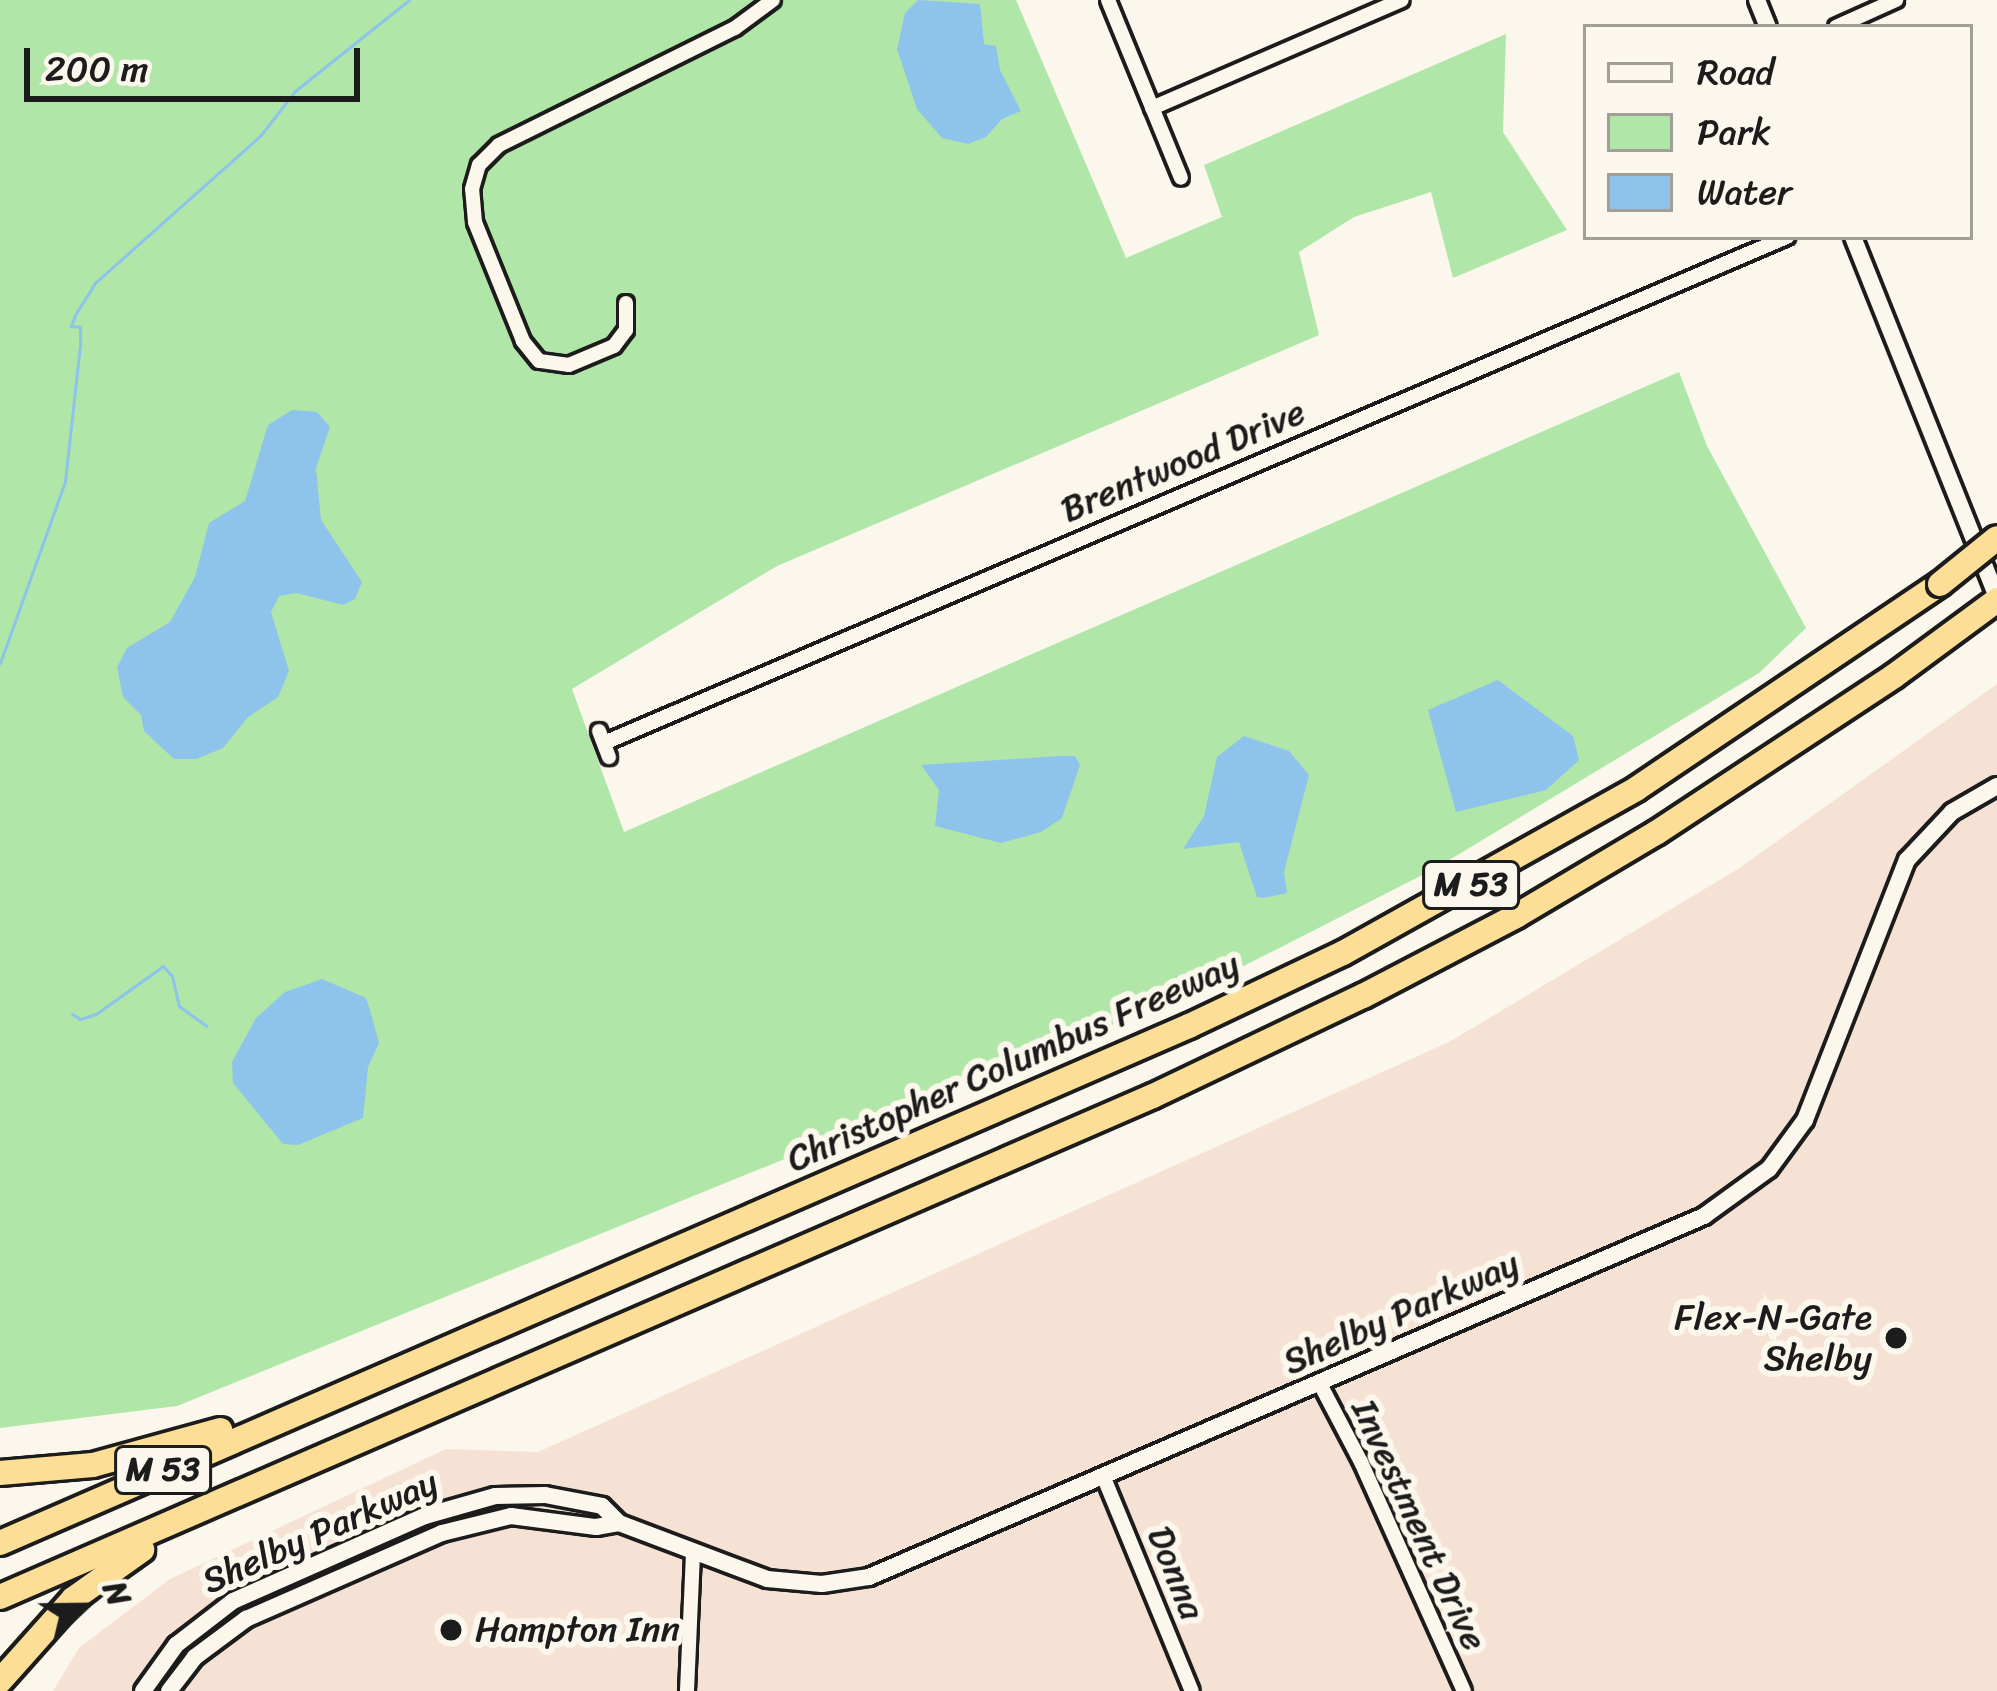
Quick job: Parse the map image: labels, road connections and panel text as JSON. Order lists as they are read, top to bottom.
{
  "streets": {
    "highway": ["M 53", "Christopher Columbus Freeway"],
    "street": [
      "Brentwood Drive",
      "Shelby Parkway",
      "Investment Drive",
      "Donna"
    ]
  },
  "crossings": [
    ["Shelby Parkway", "Investment Drive"],
    ["Shelby Parkway", "Donna"]
  ],
  "places": ["Flex-N-Gate Shelby", "Hampton Inn"],
  "legend": ["Road", "Park", "Water"],
  "scale_bar": "200 m",
  "north": "right"
}
